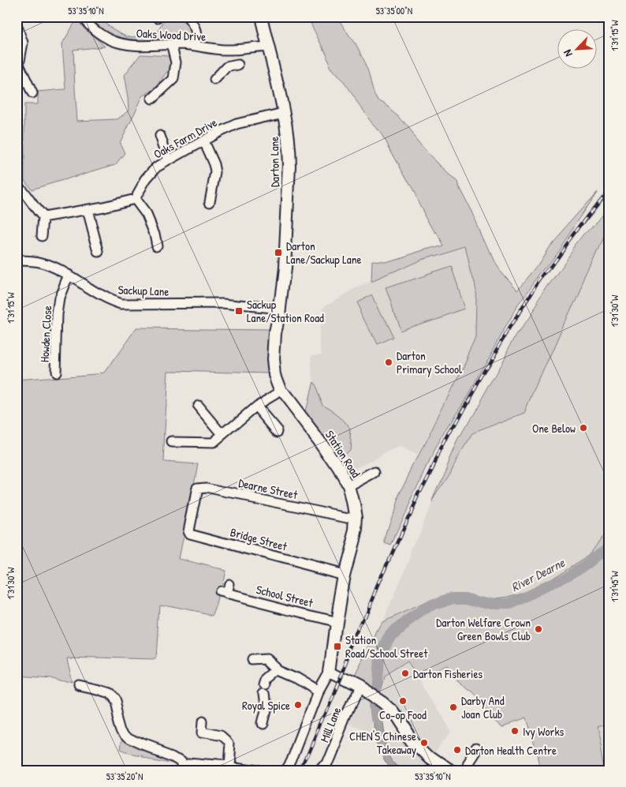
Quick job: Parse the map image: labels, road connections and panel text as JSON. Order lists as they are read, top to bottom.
{
  "streets": {
    "main road": ["Darton Lane", "Station Road"],
    "street": [
      "Oaks Wood Drive",
      "Oaks Farm Drive",
      "Sackup Lane",
      "Howden Close",
      "Dearne Street",
      "Bridge Street",
      "School Street",
      "Mill Lane"
    ]
  },
  "crossings": [
    ["Oaks Wood Drive", "Darton Lane"],
    ["Oaks Farm Drive", "Darton Lane"],
    ["Darton Lane", "Sackup Lane"],
    ["Darton Lane", "Station Road"],
    ["Sackup Lane", "Howden Close"],
    ["Sackup Lane", "Station Road"],
    ["Station Road", "Dearne Street"],
    ["Station Road", "Bridge Street"],
    ["Station Road", "School Street"],
    ["Dearne Street", "Bridge Street"]
  ],
  "water": ["River Dearne"],
  "places": {
    "transit": ["Darton Lane/Sackup Lane", "Sackup Lane/Station Road", "Station Road/School Street"],
    "other": [
      "Darton Primary School",
      "One Below",
      "Darton Welfare Crown Green Bowls Club",
      "Darton Fisheries",
      "Co-op Food",
      "Royal Spice",
      "Darby And Joan Club",
      "Ivy Works",
      "CHEN'S Chinese Takeaway",
      "Darton Health Centre"
    ]
  },
  "north": "bottom left",
  "coordinates": [
    "53°35'10\"N",
    "53°35'00\"N",
    "1°31'15\"W",
    "1°31'30\"W",
    "1°31'45\"W",
    "53°35'20\"N"
  ]
}
